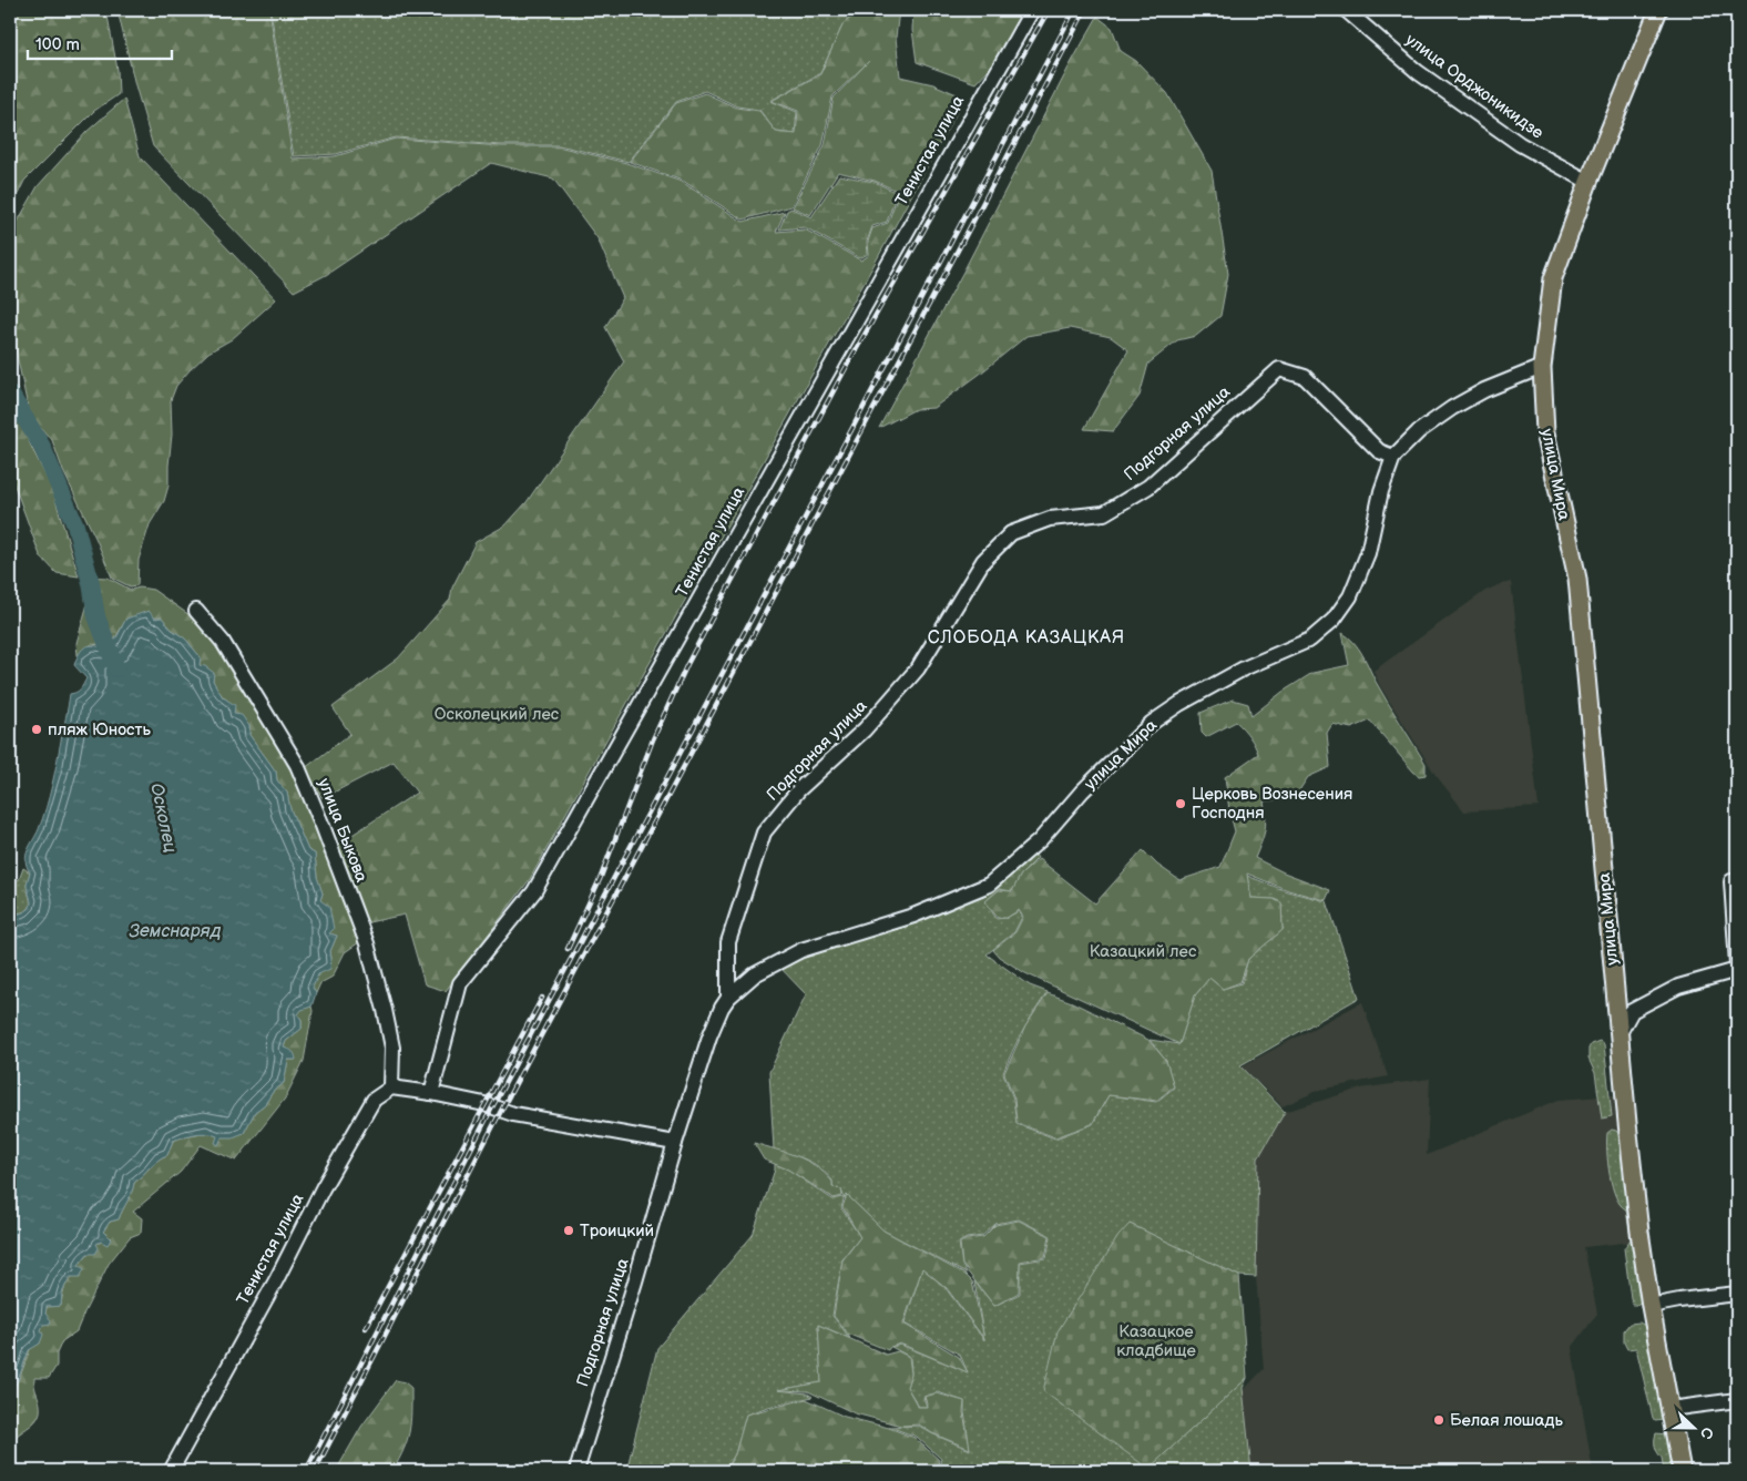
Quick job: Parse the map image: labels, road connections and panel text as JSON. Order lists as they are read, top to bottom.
{
  "streets": {
    "main road": ["улица Мира"],
    "street": [
      "улица Орджоникидзе",
      "Тенистая улица",
      "Подгорная улица",
      "улица Быкова"
    ]
  },
  "crossings": [
    ["улица Орджоникидзе", "улица Мира"],
    ["Тенистая улица", "улица Быкова"],
    ["Подгорная улица", "улица Мира"]
  ],
  "districts": ["СЛОБОДА КАЗАЦКАЯ"],
  "water": ["Осколец", "Земснаряд"],
  "parks": ["Осколецкий лес", "Казацкий лес", "Казацкое кладбище"],
  "places": [
    "пляж Юность",
    "Церковь Вознесения Господня",
    "Троицкий",
    "Белая лошадь"
  ],
  "scale_bar": "100 m",
  "north": "right"
}
